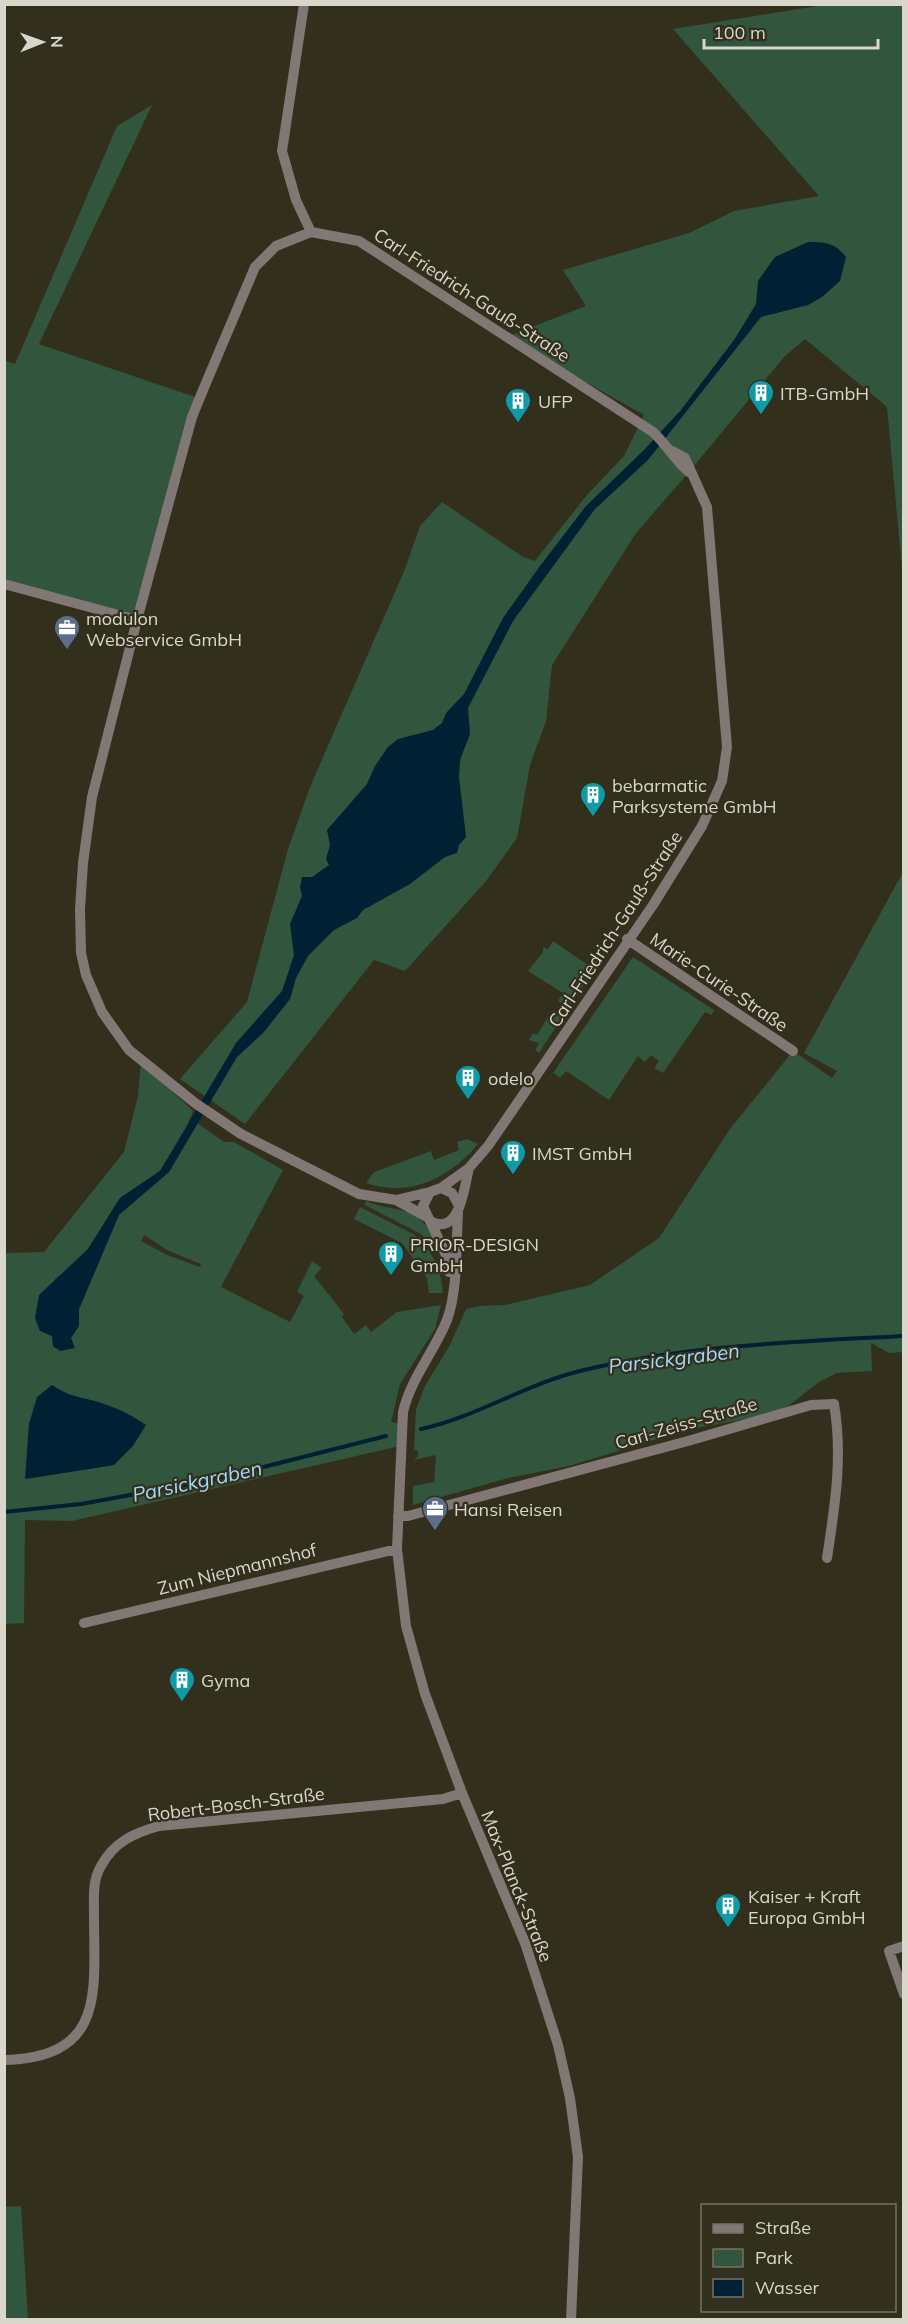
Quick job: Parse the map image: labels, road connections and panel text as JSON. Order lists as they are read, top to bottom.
{
  "streets": {
    "street": [
      "Carl-Friedrich-Gauß-Straße",
      "Marie-Curie-Straße",
      "Carl-Zeiss-Straße",
      "Zum Niepmannshof",
      "Robert-Bosch-Straße",
      "Max-Planck-Straße"
    ]
  },
  "crossings": [
    ["Carl-Friedrich-Gauß-Straße", "Marie-Curie-Straße"],
    ["Carl-Friedrich-Gauß-Straße", "Max-Planck-Straße"],
    ["Carl-Zeiss-Straße", "Max-Planck-Straße"],
    ["Zum Niepmannshof", "Max-Planck-Straße"],
    ["Robert-Bosch-Straße", "Max-Planck-Straße"]
  ],
  "water": ["Parsickgraben"],
  "places": {
    "building": [
      "ITB-GmbH",
      "UFP",
      "bebarmatic Parksysteme GmbH",
      "odelo",
      "IMST GmbH",
      "PRIOR-DESIGN GmbH",
      "Gyma",
      "Kaiser + Kraft Europa GmbH"
    ],
    "office": ["modulon Webservice GmbH", "Hansi Reisen"]
  },
  "legend": ["Straße", "Park", "Wasser"],
  "scale_bar": "100 m",
  "north": "right"
}
